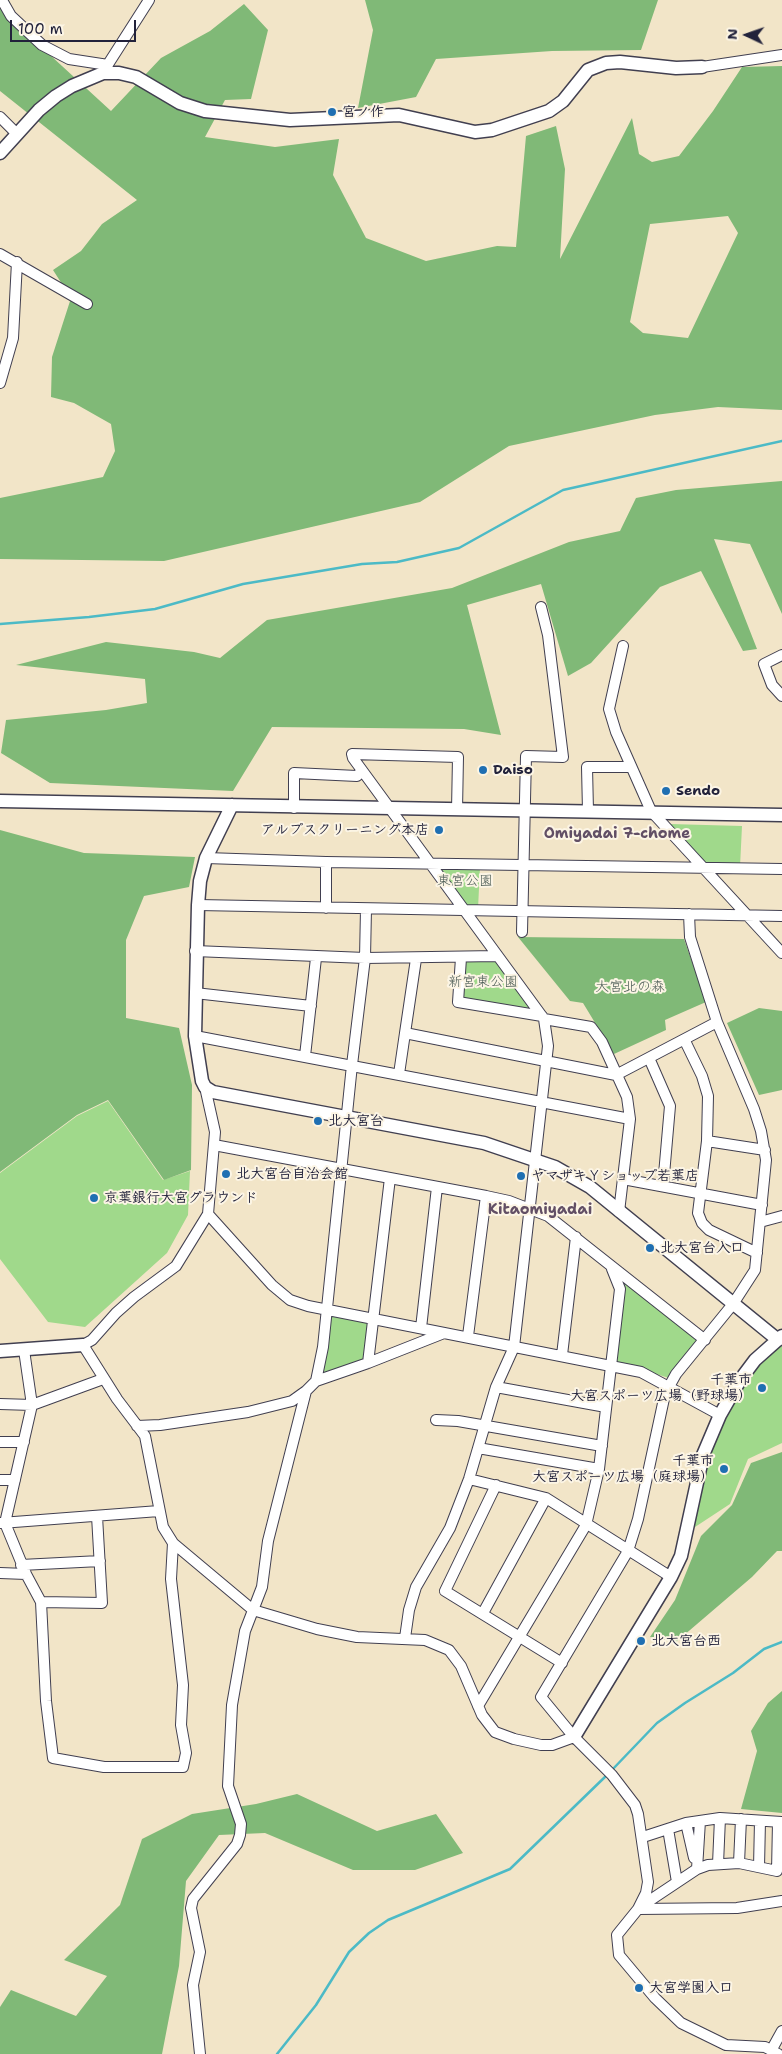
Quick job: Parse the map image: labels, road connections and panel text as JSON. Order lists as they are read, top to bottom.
{
  "districts": ["Omiyadai 7-chome", "Kitaomiyadai"],
  "parks": ["東宮公園", "新宮東公園", "大宮北の森"],
  "places": [
    "宮ノ作",
    "Daiso",
    "Sendo",
    "アルプスクリーニング本店",
    "北大宮台",
    "北大宮台自治会館",
    "ヤマザキＹショップ若葉店",
    "京葉銀行大宮グラウンド",
    "北大宮台入口",
    "千葉市 大宮スポーツ広場（野球場）",
    "千葉市 大宮スポーツ広場（庭球場）",
    "北大宮台西",
    "大宮学園入口"
  ],
  "scale_bar": "100 m",
  "north": "left"
}
